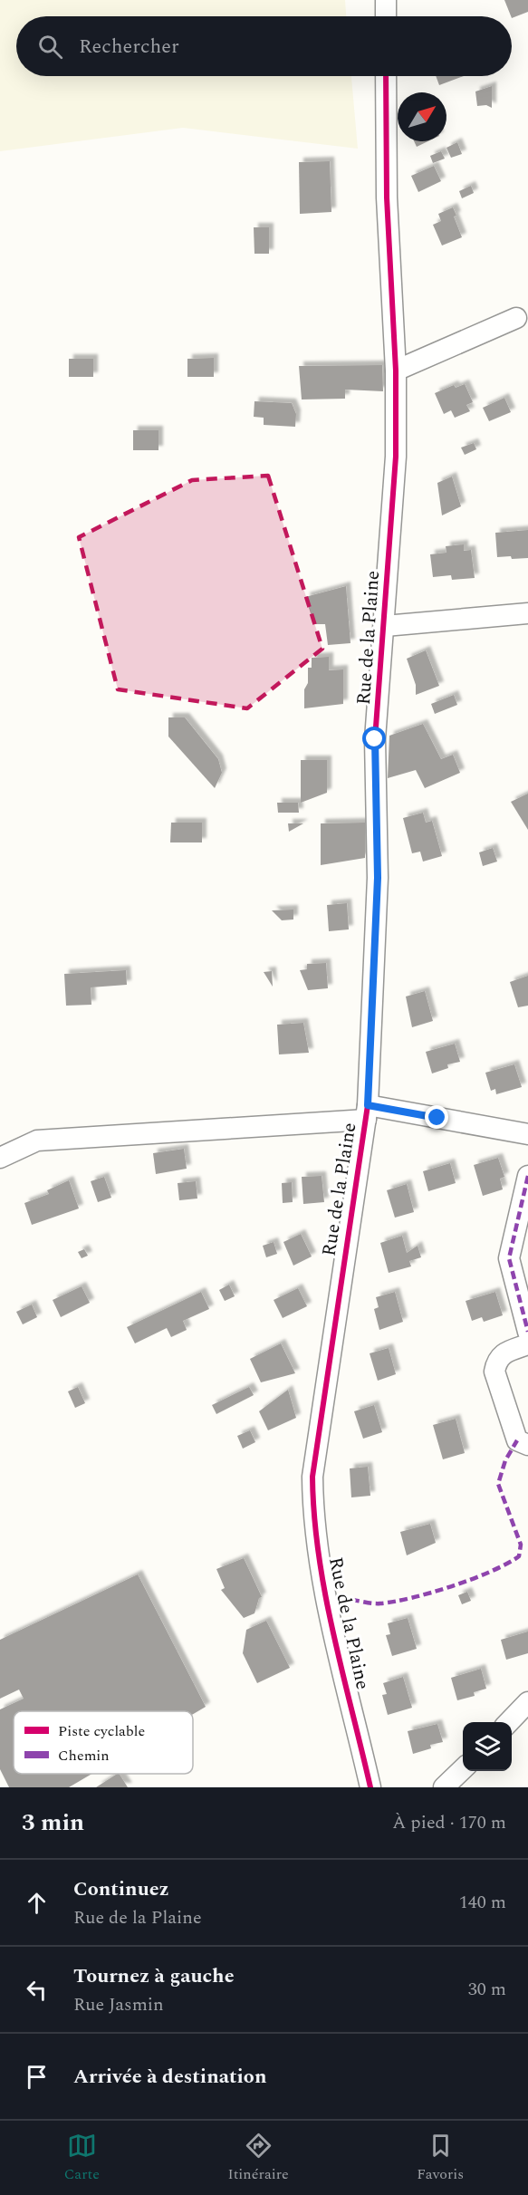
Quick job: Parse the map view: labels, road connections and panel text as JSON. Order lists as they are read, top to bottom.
{
  "streets": {
    "street": ["Rue de la Plaine"]
  },
  "legend": ["Piste cyclable", "Chemin"],
  "north": "top right",
  "page": {
    "search": "Rechercher",
    "heading": ["3 min", "À pied · 170 m"],
    "list": [
      ["Continuez", "Rue de la Plaine", "140 m"],
      ["Tournez à gauche", "Rue Jasmin", "30 m"],
      "Arrivée à destination"
    ],
    "nav": ["Carte", "Itinéraire", "Favoris"]
  }
}
